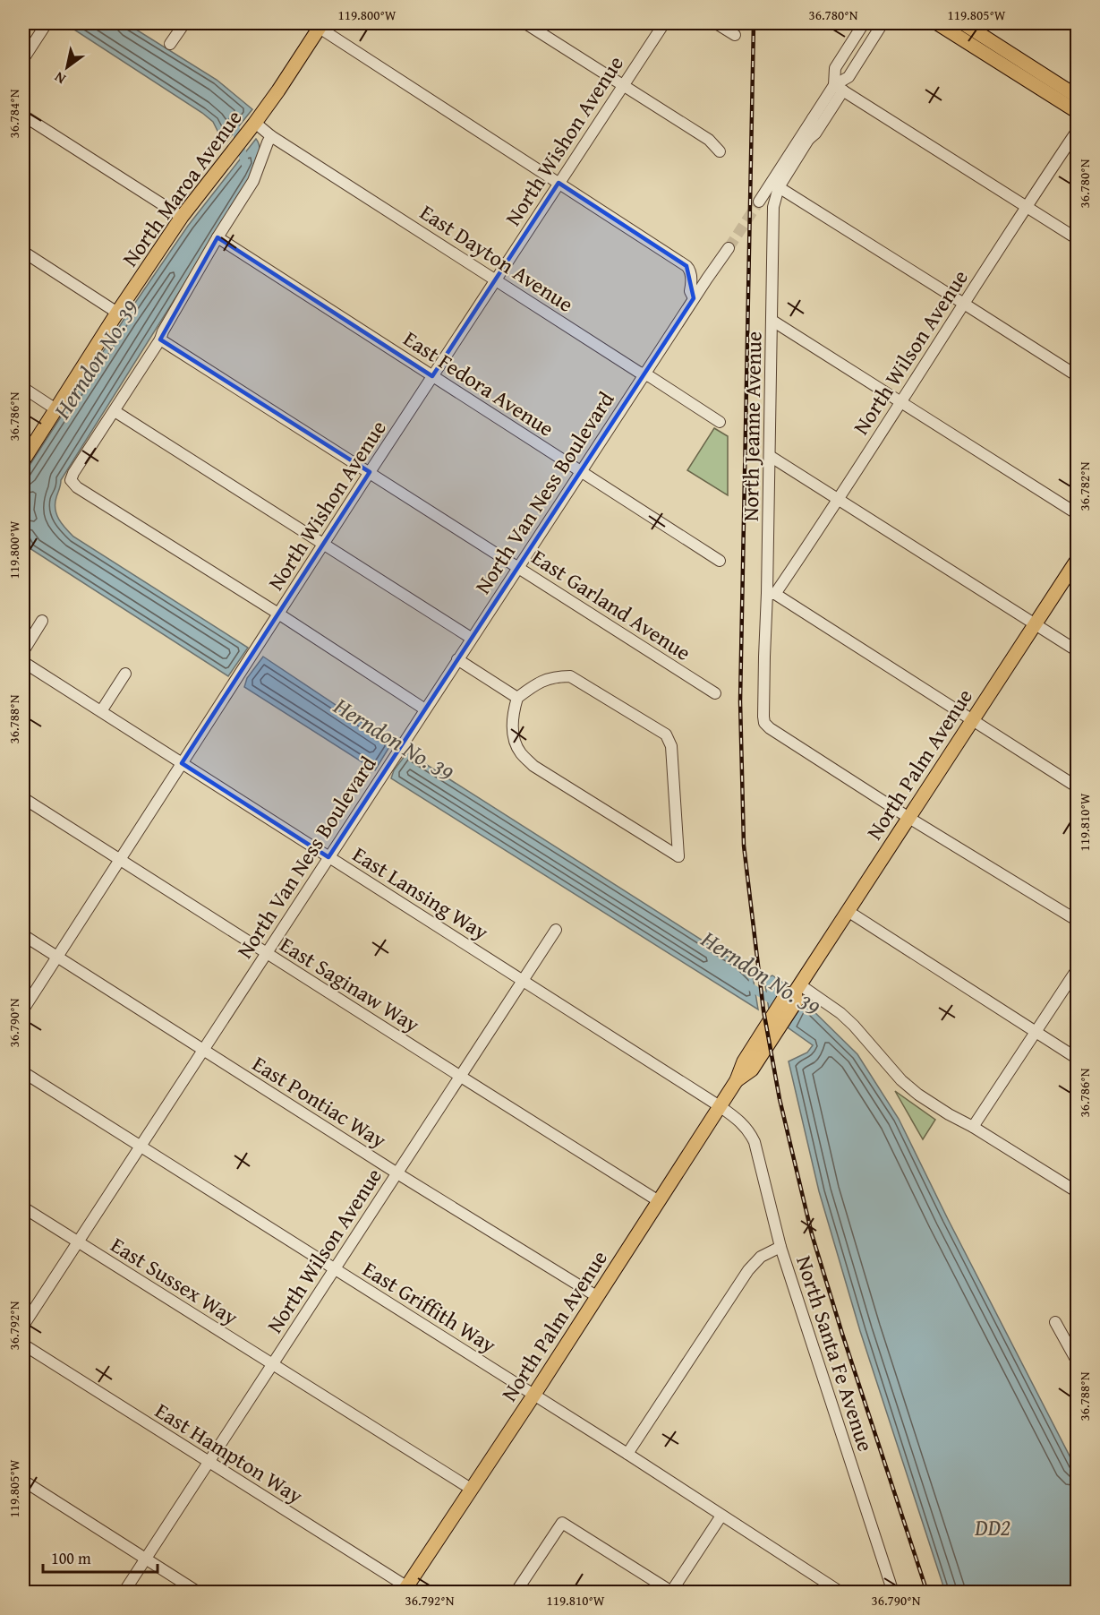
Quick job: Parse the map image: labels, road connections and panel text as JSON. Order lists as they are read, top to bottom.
{
  "streets": {
    "main road": ["North Maroa Avenue", "North Palm Avenue"],
    "street": [
      "North Wishon Avenue",
      "East Dayton Avenue",
      "North Wilson Avenue",
      "East Fedora Avenue",
      "North Jeanne Avenue",
      "North Van Ness Boulevard",
      "East Garland Avenue",
      "East Lansing Way",
      "East Saginaw Way",
      "East Pontiac Way",
      "East Sussex Way",
      "East Griffith Way",
      "North Santa Fe Avenue",
      "East Hampton Way"
    ]
  },
  "crossings": [
    ["North Wishon Avenue", "East Dayton Avenue"],
    ["North Wishon Avenue", "East Fedora Avenue"],
    ["North Wishon Avenue", "East Garland Avenue"],
    ["North Wishon Avenue", "East Lansing Way"],
    ["North Wishon Avenue", "East Saginaw Way"],
    ["North Wishon Avenue", "East Pontiac Way"],
    ["North Maroa Avenue", "East Dayton Avenue"],
    ["East Dayton Avenue", "North Van Ness Boulevard"],
    ["North Wilson Avenue", "North Jeanne Avenue"],
    ["North Wilson Avenue", "East Lansing Way"],
    ["North Wilson Avenue", "East Saginaw Way"],
    ["North Wilson Avenue", "East Pontiac Way"],
    ["North Wilson Avenue", "East Sussex Way"],
    ["North Wilson Avenue", "East Griffith Way"],
    ["North Wilson Avenue", "East Hampton Way"],
    ["East Fedora Avenue", "North Van Ness Boulevard"],
    ["North Jeanne Avenue", "North Palm Avenue"],
    ["North Van Ness Boulevard", "East Garland Avenue"],
    ["North Van Ness Boulevard", "East Lansing Way"],
    ["North Van Ness Boulevard", "East Saginaw Way"],
    ["North Van Ness Boulevard", "East Pontiac Way"],
    ["North Van Ness Boulevard", "East Sussex Way"],
    ["North Van Ness Boulevard", "East Griffith Way"],
    ["North Palm Avenue", "East Lansing Way"],
    ["North Palm Avenue", "East Saginaw Way"],
    ["North Palm Avenue", "East Pontiac Way"],
    ["North Palm Avenue", "East Sussex Way"],
    ["North Palm Avenue", "East Griffith Way"],
    ["North Palm Avenue", "North Santa Fe Avenue"],
    ["North Palm Avenue", "East Hampton Way"],
    ["East Lansing Way", "North Santa Fe Avenue"]
  ],
  "water": ["Herndon No. 39", "DD2"],
  "scale_bar": "100 m",
  "north": "bottom left",
  "coordinates": [
    "119.800°W",
    "36.780°N",
    "119.805°W",
    "36.784°N",
    "36.786°N",
    "36.782°N",
    "36.788°N",
    "119.810°W",
    "36.790°N",
    "36.792°N"
  ]
}
